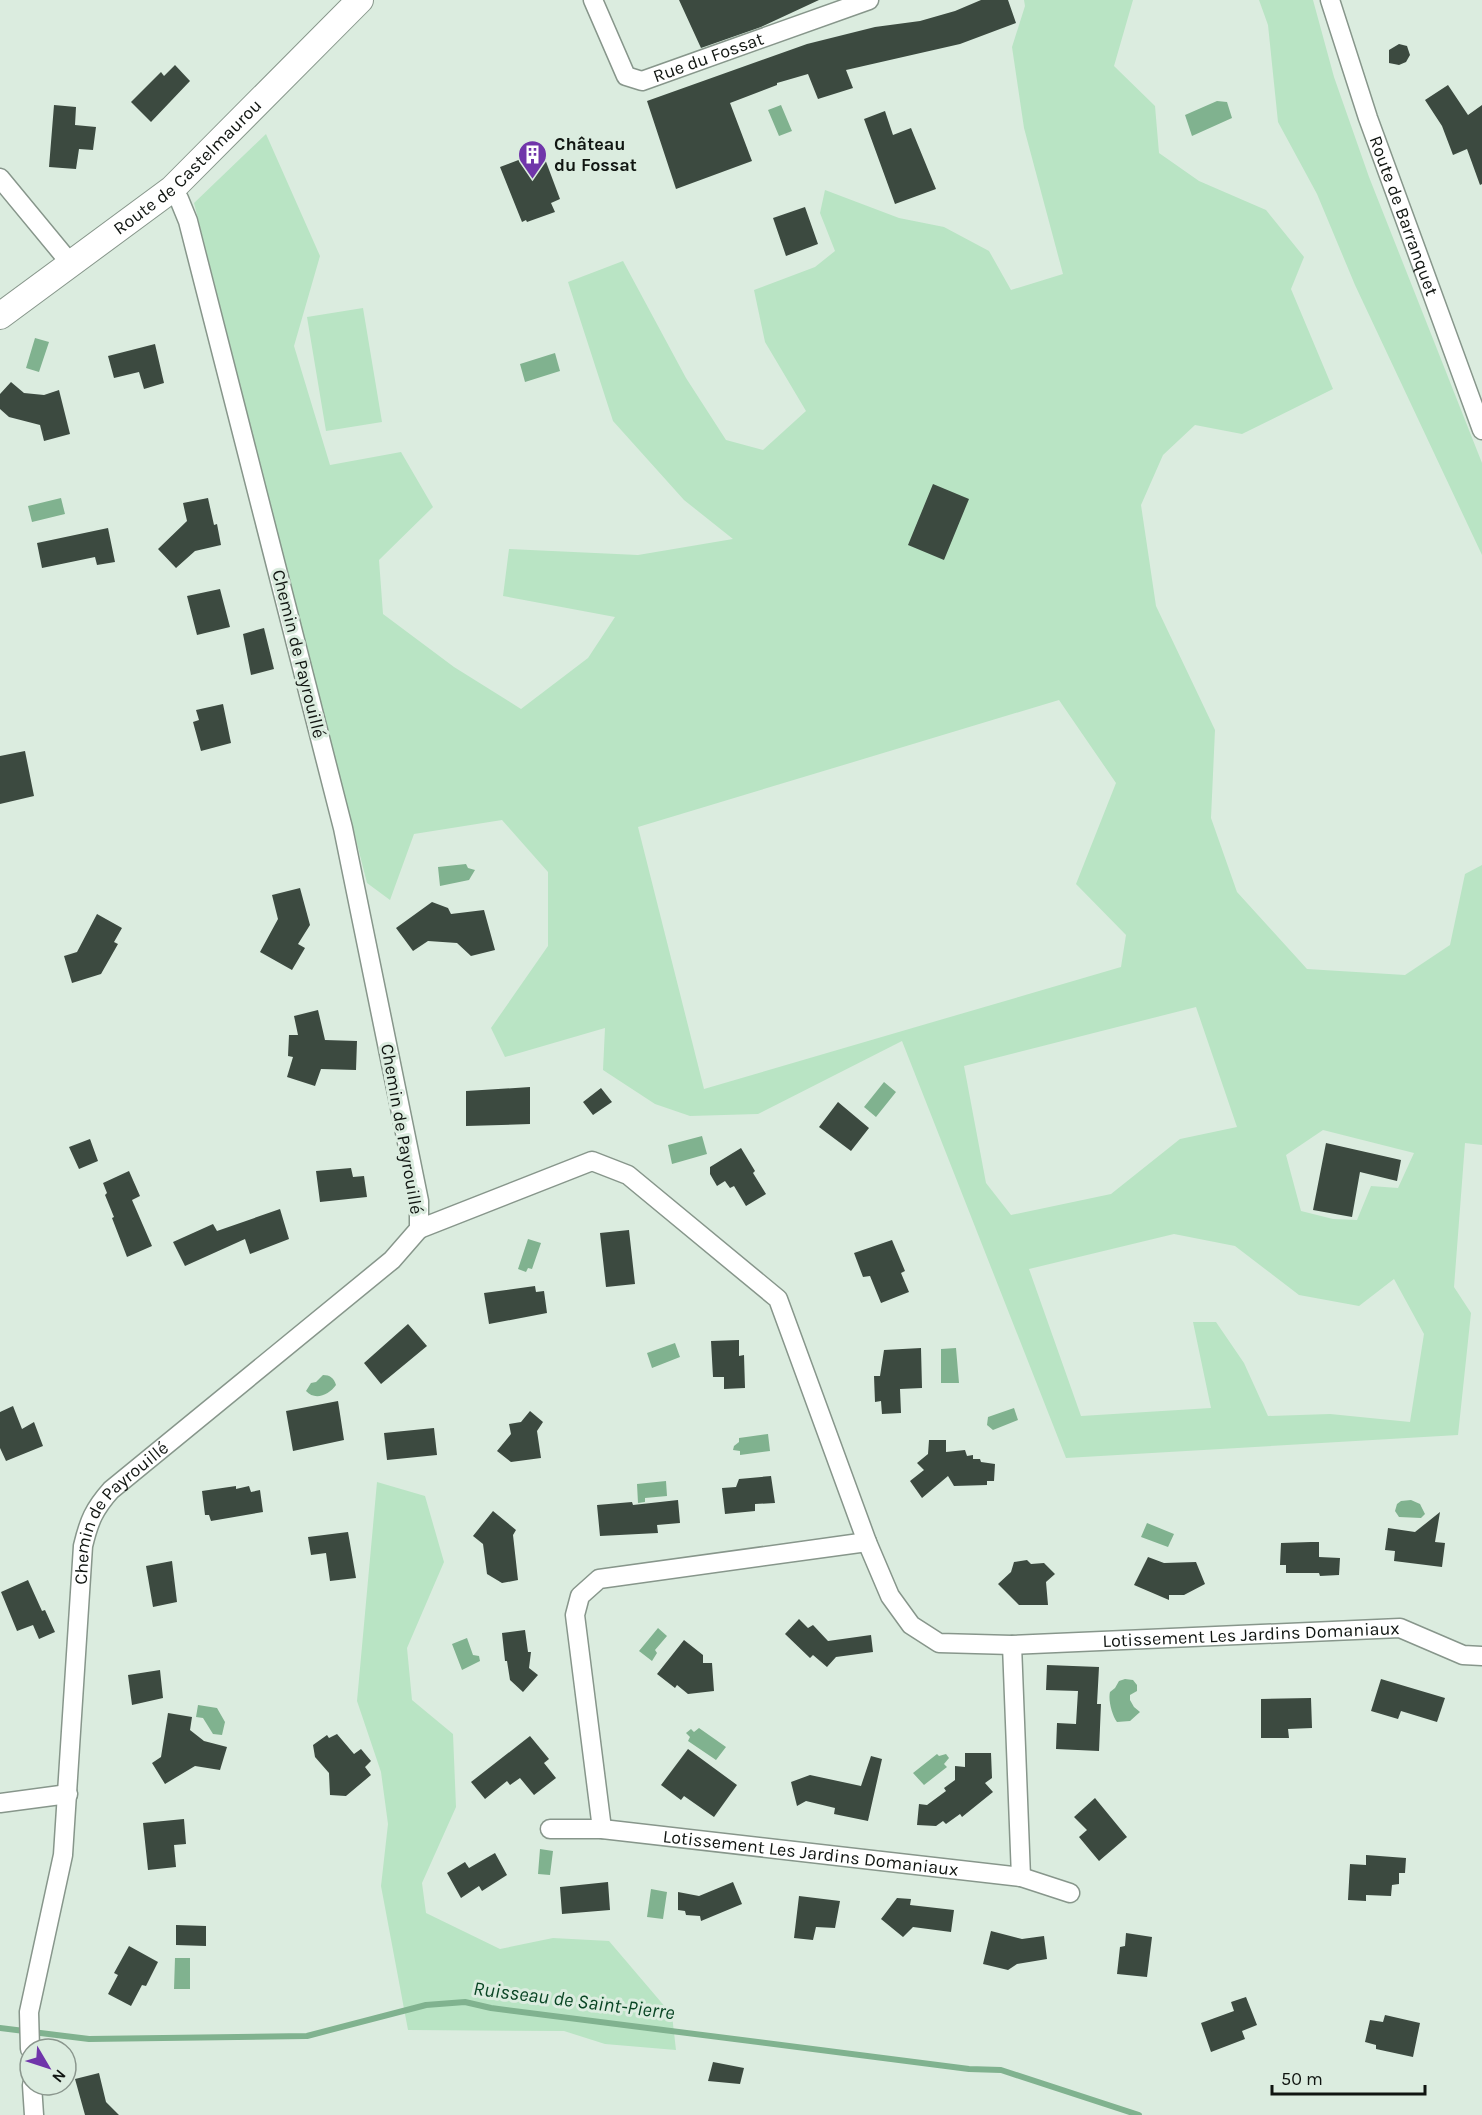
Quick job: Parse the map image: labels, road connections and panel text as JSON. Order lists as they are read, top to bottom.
{
  "streets": {
    "street": [
      "Rue du Fossat",
      "Route de Castelmaurou",
      "Route de Barranquet",
      "Chemin de Payrouillé",
      "Lotissement Les Jardins Domaniaux"
    ]
  },
  "crossings": [
    ["Route de Castelmaurou", "Chemin de Payrouillé"],
    ["Chemin de Payrouillé", "Lotissement Les Jardins Domaniaux"]
  ],
  "water": ["Ruisseau de Saint-Pierre"],
  "places": {
    "building": ["Château du Fossat"]
  },
  "scale_bar": "50 m",
  "north": "bottom right"
}
